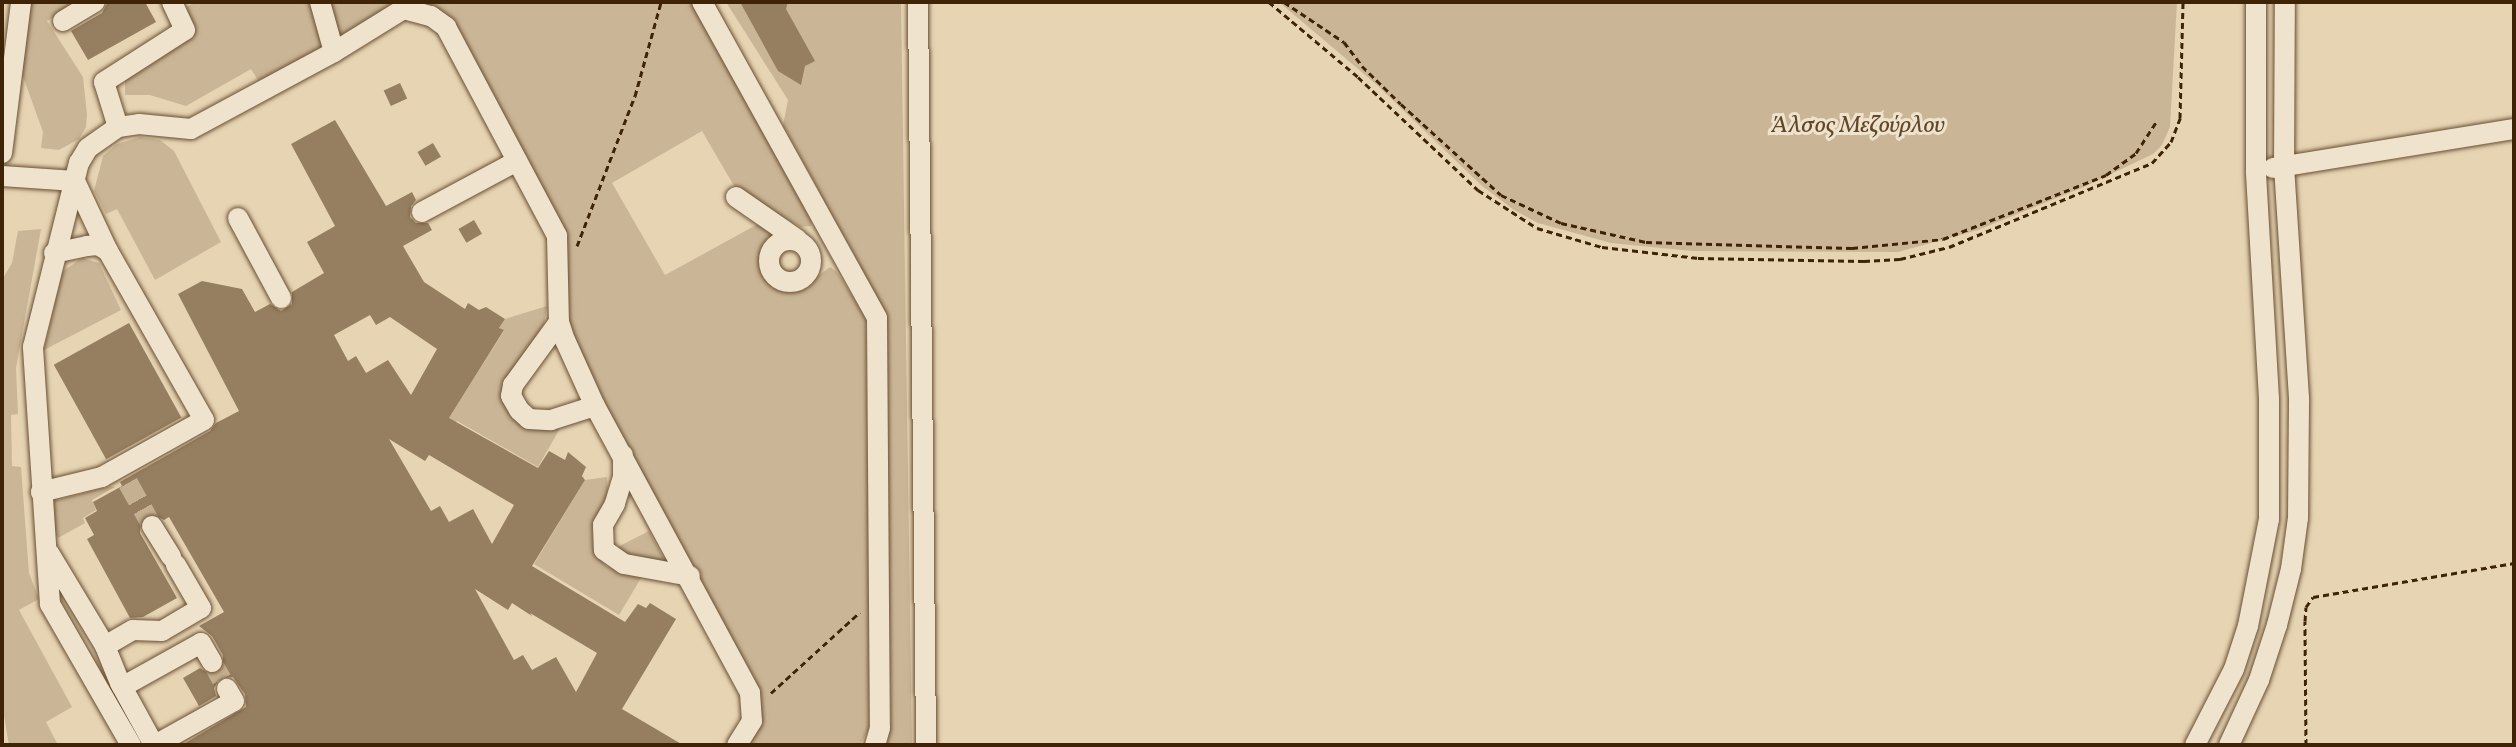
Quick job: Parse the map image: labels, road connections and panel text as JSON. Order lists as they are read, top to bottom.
{
  "parks": ["Άλσος Μεζούρλου"]
}
